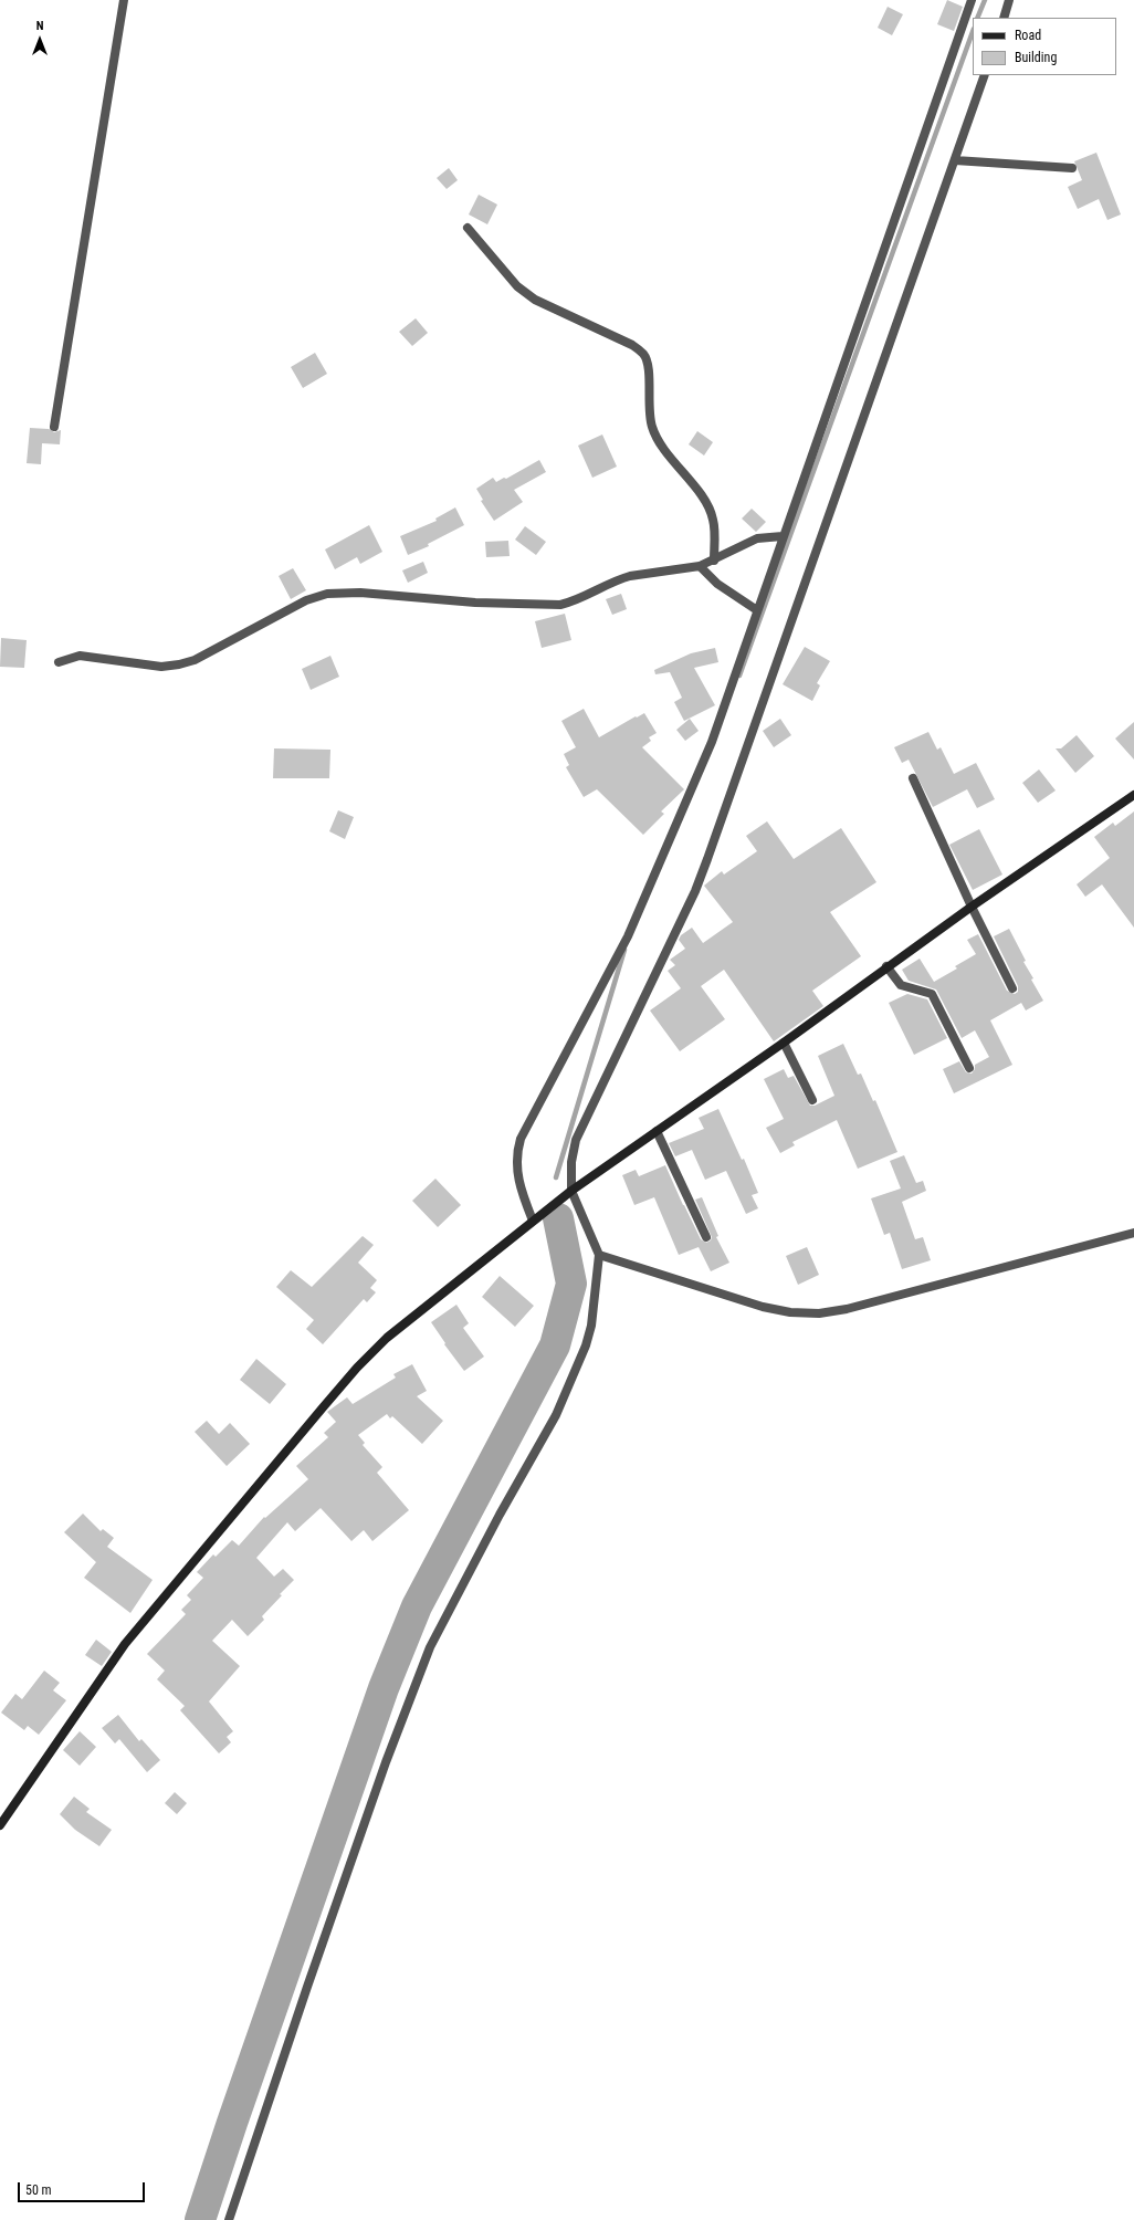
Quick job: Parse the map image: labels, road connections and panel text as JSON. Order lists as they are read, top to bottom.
{
  "legend": ["Road", "Building"],
  "scale_bar": "50 m",
  "north": "top"
}
